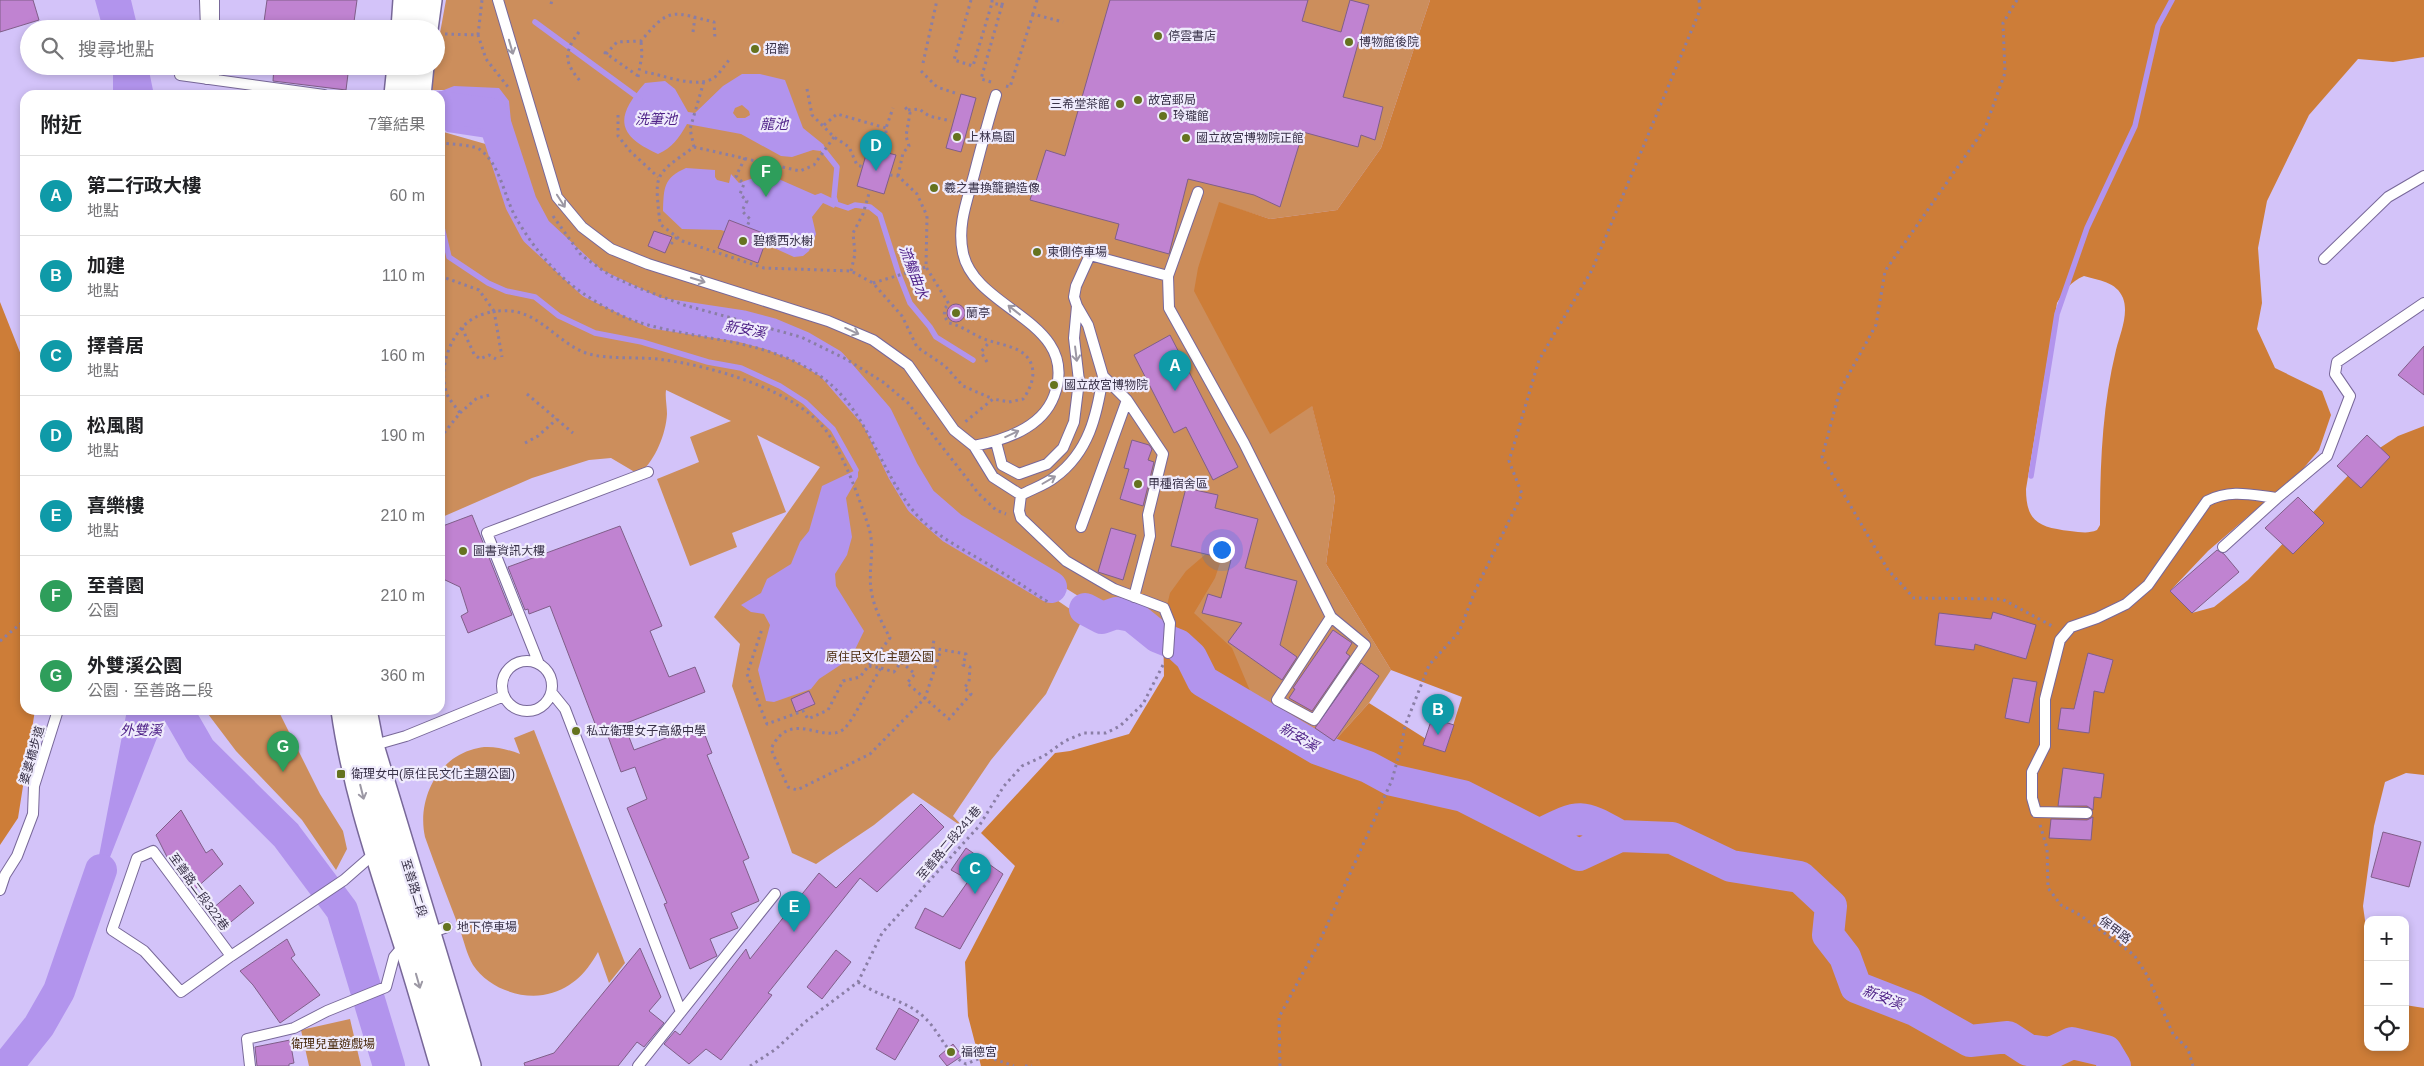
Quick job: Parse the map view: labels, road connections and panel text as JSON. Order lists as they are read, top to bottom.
{
  "streets": {
    "street": ["至善路二段"],
    "lane": ["婆婆橋步道", "至善路二段322巷"],
    "path": ["至善路二段241巷", "保甲路"]
  },
  "crossings": [
    ["至善路二段", "至善路二段322巷"]
  ],
  "water": [
    "洗筆池",
    "龍池",
    "流觴曲水",
    "新安溪",
    "外雙溪"
  ],
  "parks": ["原住民文化主題公園", "衛理兒童遊戲場"],
  "places": {
    "other": [
      "停雲書店",
      "博物館後院",
      "招鶴",
      "故宮郵局",
      "三希堂茶館",
      "玲瓏館",
      "上林鳥園",
      "國立故宮博物院正館",
      "羲之書換籠鵝造像",
      "碧橋西水榭",
      "東側停車場",
      "蘭亭",
      "國立故宮博物院",
      "甲種宿舍區",
      "圖書資訊大樓",
      "私立衛理女子高級中學",
      "地下停車場",
      "福德宮"
    ],
    "transit": ["衛理女中(原住民文化主題公園)"]
  },
  "page": {
    "search": "搜尋地點",
    "heading": ["附近", "7筆結果"],
    "pins": [
      "D",
      "F",
      "A",
      "B",
      "G",
      "C",
      "E"
    ],
    "list": [
      {
        "mark": "A",
        "name": "第二行政大樓",
        "note": "地點",
        "value": "60 m"
      },
      {
        "mark": "B",
        "name": "加建",
        "note": "地點",
        "value": "110 m"
      },
      {
        "mark": "C",
        "name": "擇善居",
        "note": "地點",
        "value": "160 m"
      },
      {
        "mark": "D",
        "name": "松風閣",
        "note": "地點",
        "value": "190 m"
      },
      {
        "mark": "E",
        "name": "喜樂樓",
        "note": "地點",
        "value": "210 m"
      },
      {
        "mark": "F",
        "name": "至善園",
        "note": "公園",
        "value": "210 m"
      },
      {
        "mark": "G",
        "name": "外雙溪公園",
        "note": "公園 · 至善路二段",
        "value": "360 m"
      }
    ],
    "map_buttons": ["+", "−"]
  }
}
